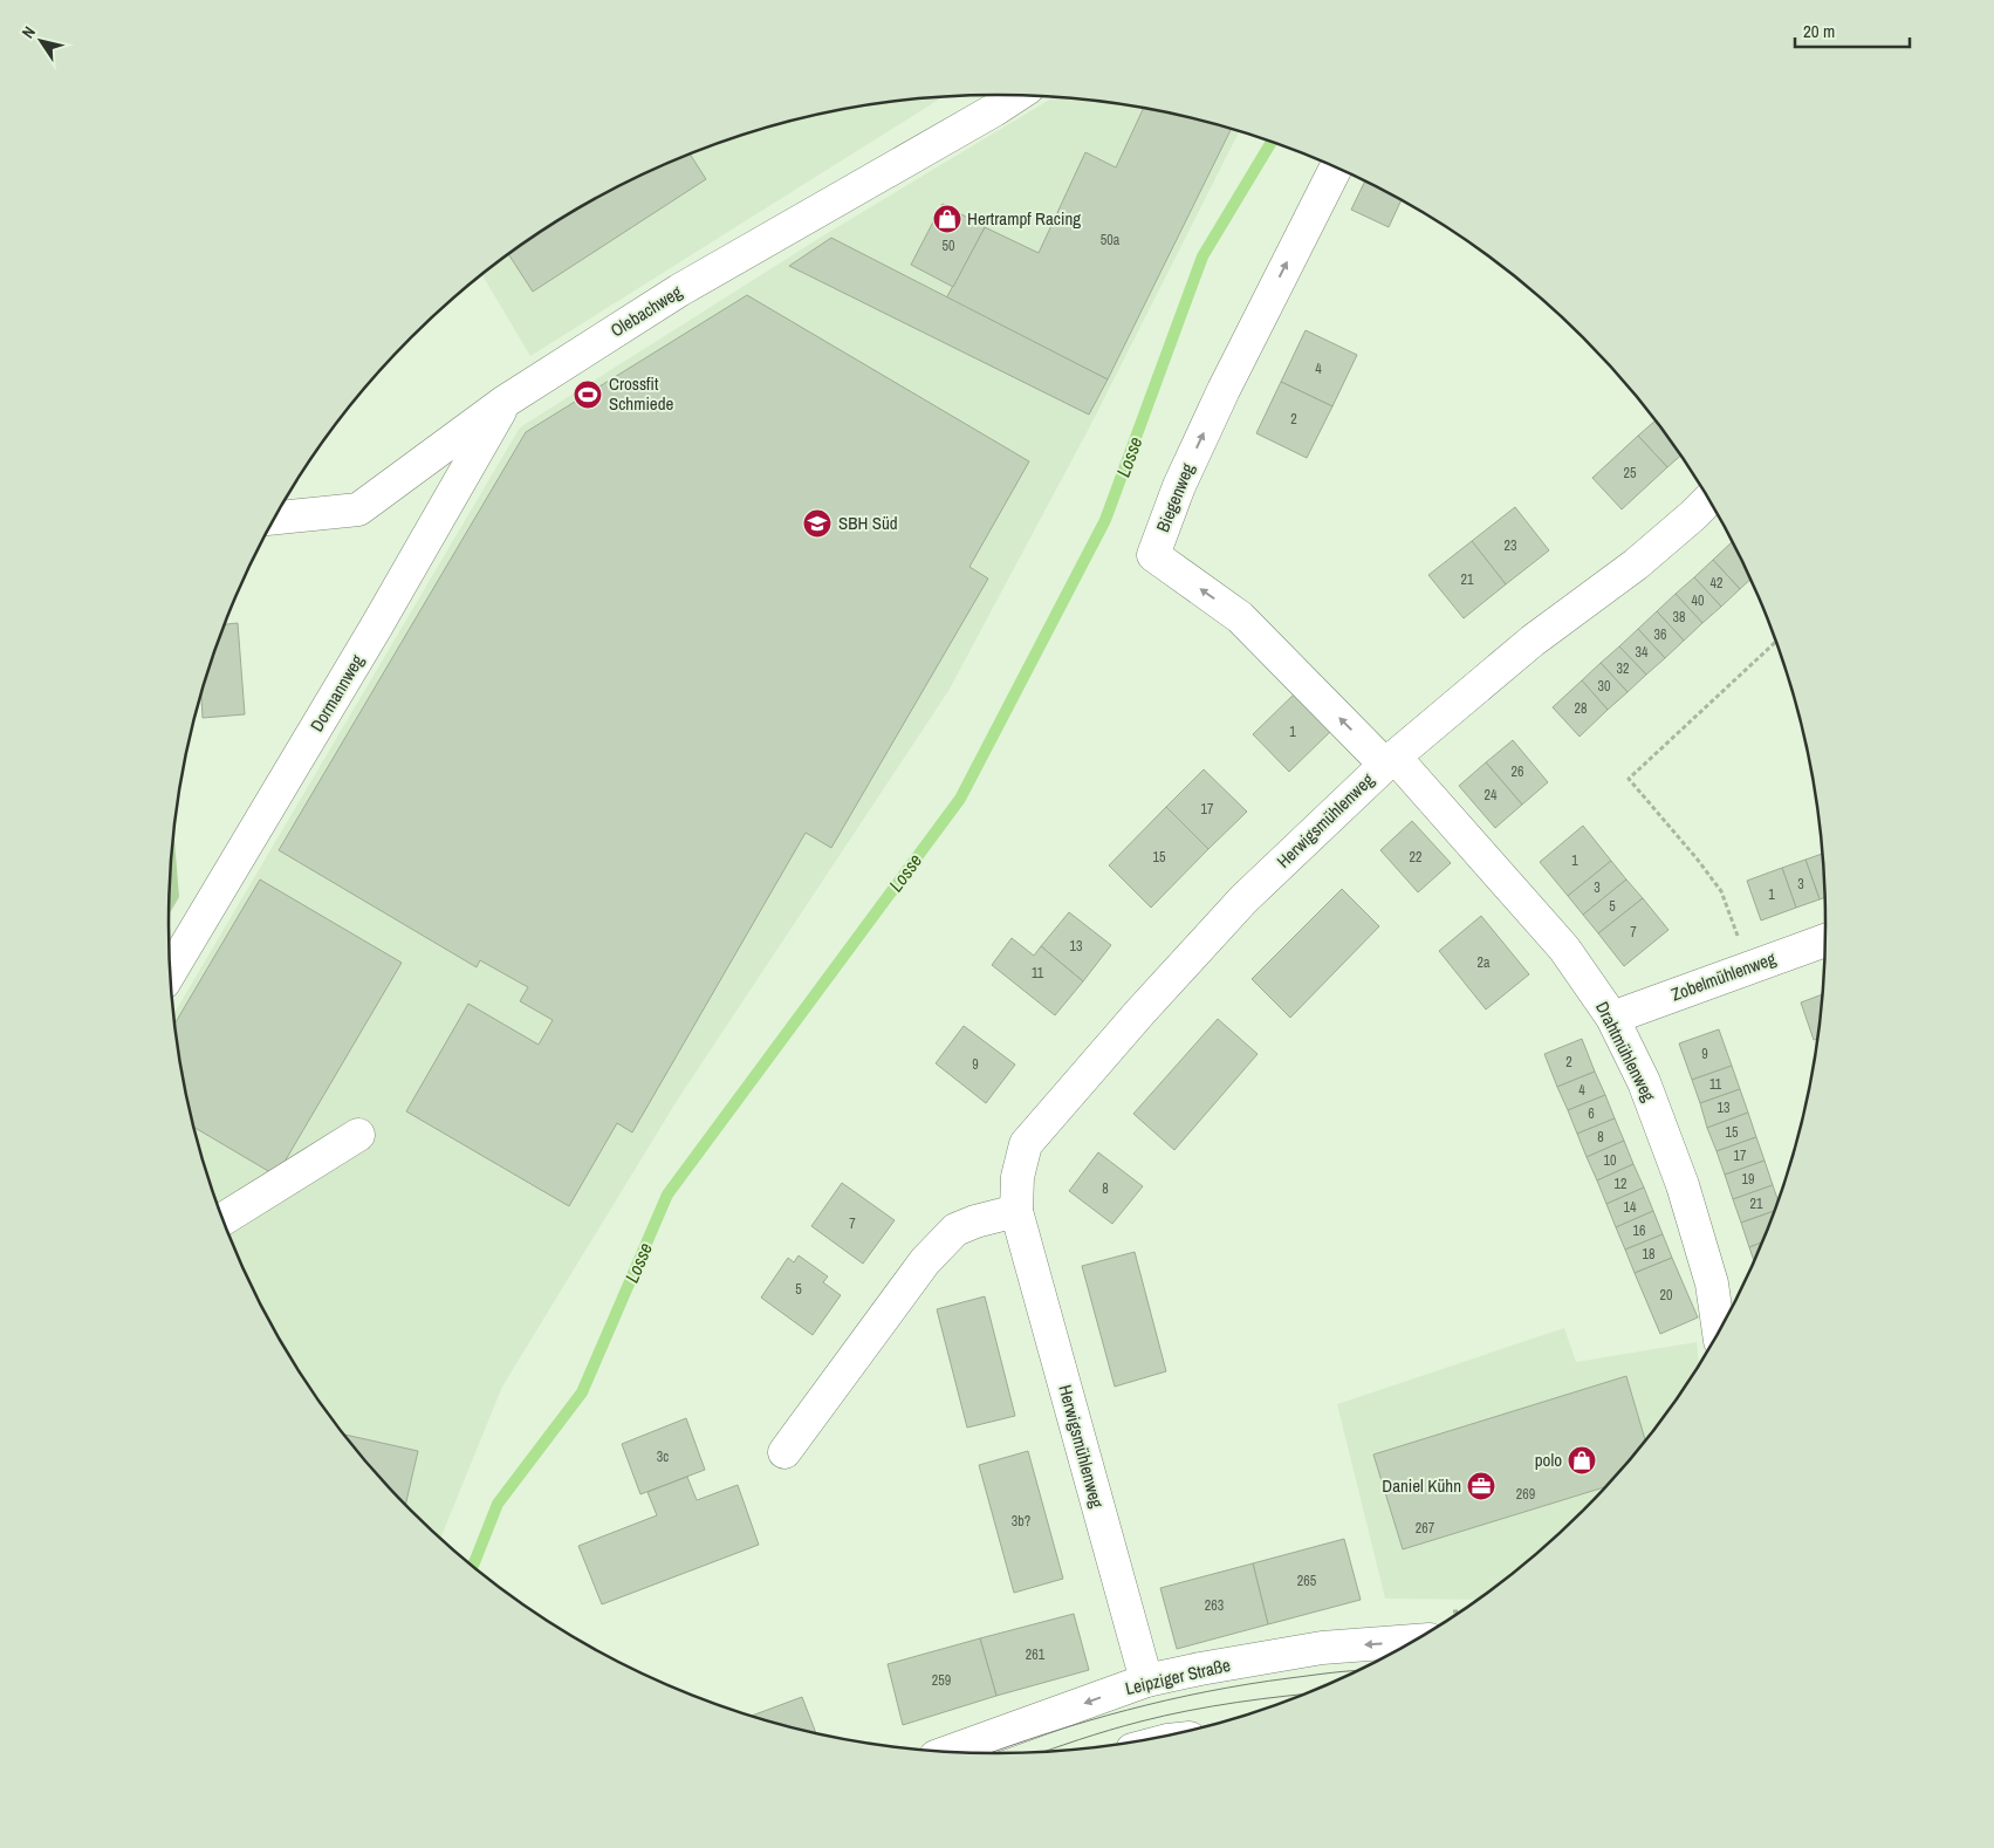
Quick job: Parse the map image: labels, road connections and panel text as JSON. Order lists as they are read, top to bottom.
{
  "streets": {
    "street": [
      "Olebachweg",
      "Biegenweg",
      "Dormannweg",
      "Herwigsmühlenweg",
      "Zobelmühlenweg",
      "Drahtmühlenweg",
      "Leipziger Straße"
    ]
  },
  "crossings": [
    ["Olebachweg", "Dormannweg"],
    ["Biegenweg", "Herwigsmühlenweg"],
    ["Biegenweg", "Drahtmühlenweg"],
    ["Herwigsmühlenweg", "Drahtmühlenweg"],
    ["Herwigsmühlenweg", "Leipziger Straße"],
    ["Zobelmühlenweg", "Drahtmühlenweg"]
  ],
  "one_way": ["Biegenweg", "Leipziger Straße"],
  "water": ["Losse"],
  "places": {
    "shop": ["Hertrampf Racing", "polo"],
    "sports": ["Crossfit Schmiede"],
    "school or university": ["SBH Süd"],
    "office": ["Daniel Kühn"]
  },
  "house_numbers": [
    "50a",
    "50",
    "4",
    "2",
    "25",
    "23",
    "21",
    "42",
    "40",
    "38",
    "36",
    "34",
    "32",
    "30",
    "28",
    "1",
    "26",
    "24",
    "17",
    "15",
    "22",
    "1",
    "3",
    "3",
    "1",
    "5",
    "7",
    "13",
    "2a",
    "11",
    "9",
    "2",
    "9",
    "11",
    "4",
    "13",
    "6",
    "15",
    "8",
    "17",
    "10",
    "19",
    "12",
    "8",
    "21",
    "14",
    "7",
    "16",
    "18",
    "5",
    "20",
    "3c",
    "269",
    "3b?",
    "267",
    "265",
    "263",
    "261",
    "259"
  ],
  "scale_bar": "20 m",
  "north": "top left"
}
